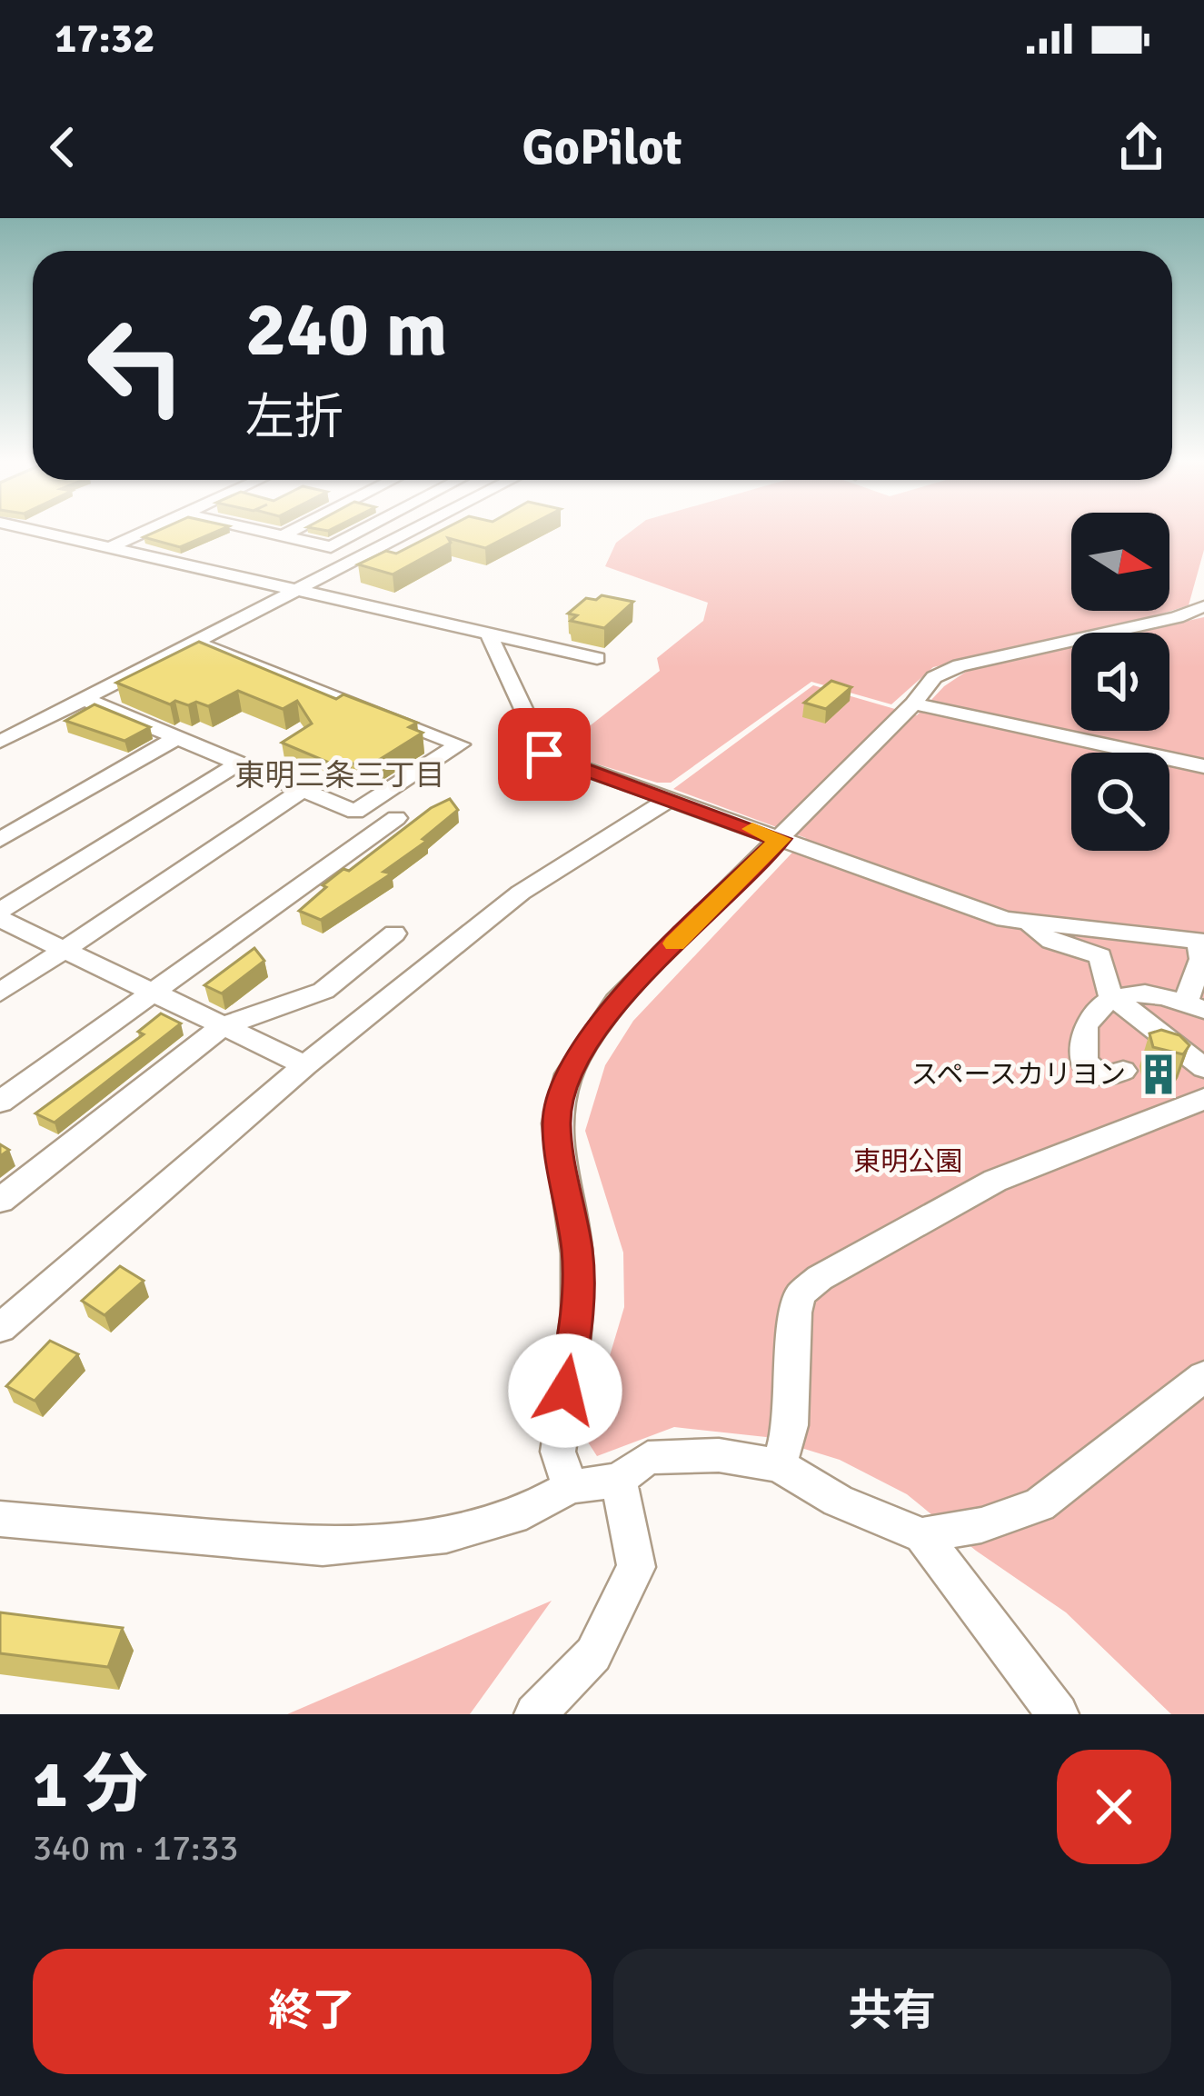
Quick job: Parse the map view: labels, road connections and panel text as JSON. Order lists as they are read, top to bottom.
{
  "districts": ["東明三条三丁目"],
  "parks": ["東明公園"],
  "places": {
    "building": ["スペースカリヨン"]
  },
  "north": "right",
  "page": {
    "status": "17:32",
    "header": "GoPilot",
    "turn": ["240 m", "左折"],
    "heading": ["1 分", "340 m · 17:33"],
    "buttons": ["終了", "共有"]
  }
}
